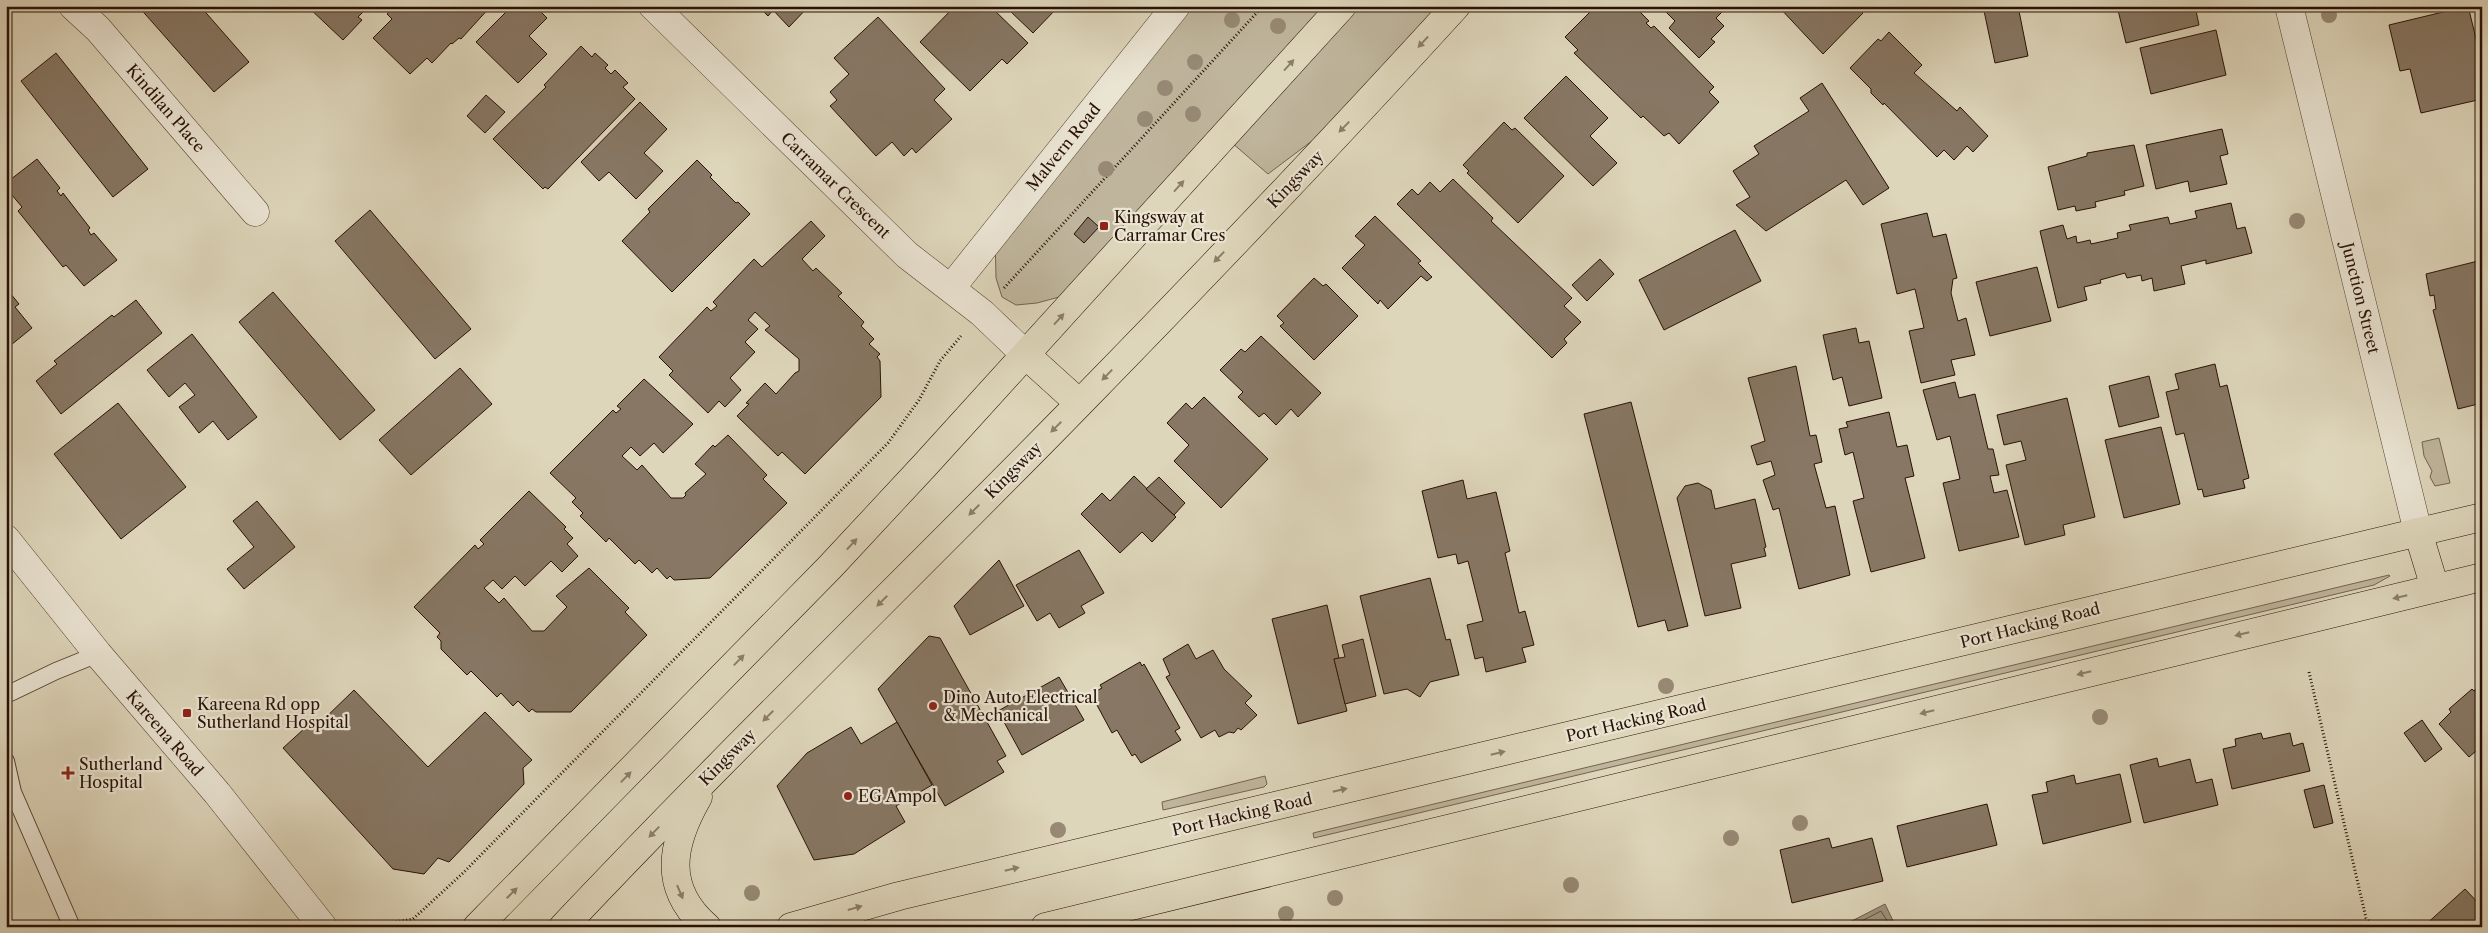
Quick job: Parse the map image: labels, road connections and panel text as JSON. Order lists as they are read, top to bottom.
{
  "streets": {
    "main road": ["Kingsway", "Junction Street", "Port Hacking Road"],
    "street": [
      "Kindilan Place",
      "Malvern Road",
      "Carramar Crescent",
      "Kareena Road"
    ]
  },
  "crossings": [
    ["Malvern Road", "Carramar Crescent"],
    ["Junction Street", "Port Hacking Road"]
  ],
  "places": {
    "transit": ["Kingsway at Carramar Cres", "Kareena Rd opp Sutherland Hospital"],
    "other": ["Dino Auto Electrical & Mechanical", "EG Ampol"],
    "health": ["Sutherland Hospital"]
  }
}
